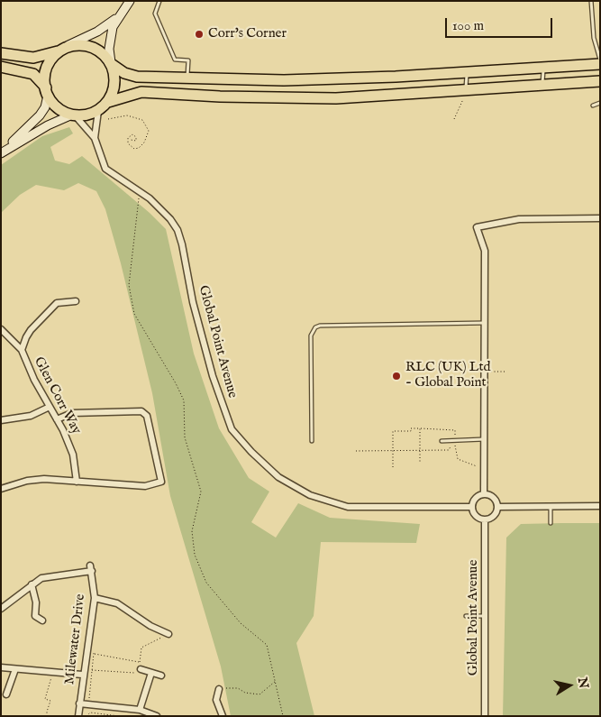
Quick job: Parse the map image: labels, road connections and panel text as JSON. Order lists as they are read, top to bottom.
{
  "streets": {
    "street": ["Global Point Avenue", "Glen Corr Way", "Milewater Drive"]
  },
  "places": ["Corr's Corner", "RLC (UK) Ltd - Global Point"],
  "scale_bar": "100 m",
  "north": "right"
}
